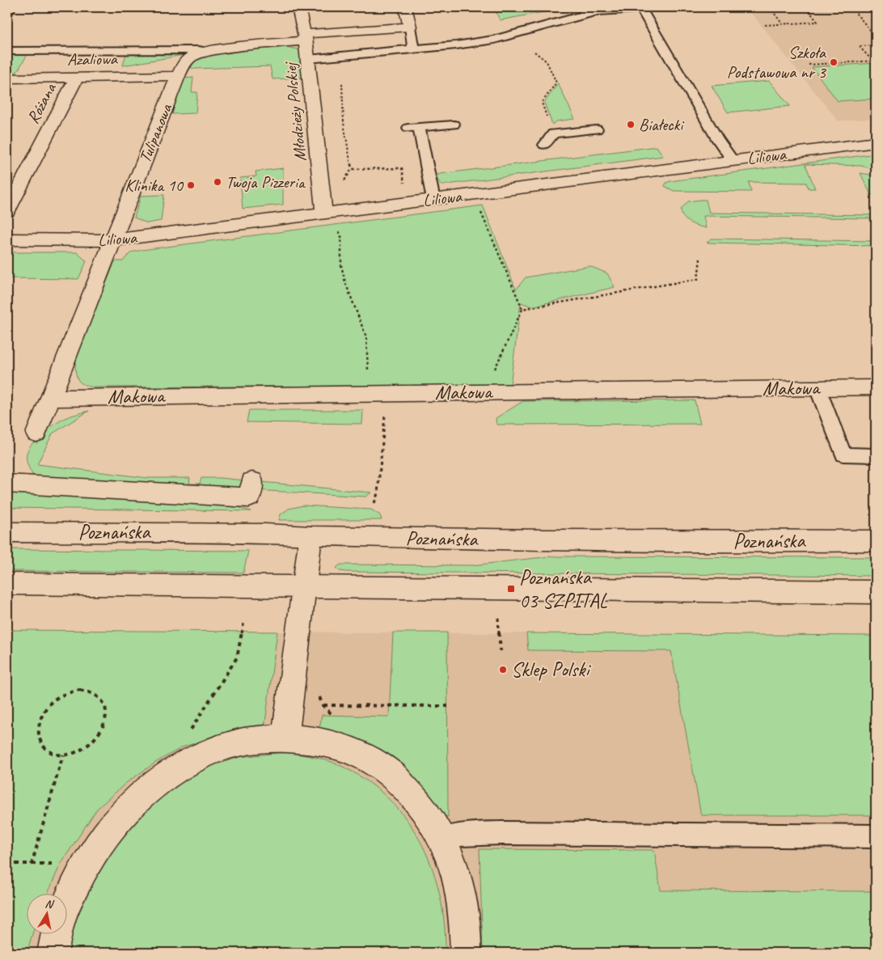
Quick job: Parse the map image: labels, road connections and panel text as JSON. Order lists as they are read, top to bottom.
{
  "streets": {
    "street": [
      "Azaliowa",
      "Różana",
      "Młodzieży Polskiej",
      "Tulipanowa",
      "Liliowa",
      "Makowa",
      "Poznańska"
    ]
  },
  "crossings": [
    ["Azaliowa", "Różana"],
    ["Azaliowa", "Tulipanowa"],
    ["Młodzieży Polskiej", "Tulipanowa"],
    ["Młodzieży Polskiej", "Liliowa"],
    ["Tulipanowa", "Liliowa"],
    ["Tulipanowa", "Makowa"]
  ],
  "places": {
    "other": [
      "Szkoła Podstawowa nr 3",
      "Białecki",
      "Twoja Pizzeria",
      "Klinika 10",
      "Sklep Polski"
    ],
    "transit": ["Poznańska 03 SZPITAL"]
  },
  "north": "top"
}
